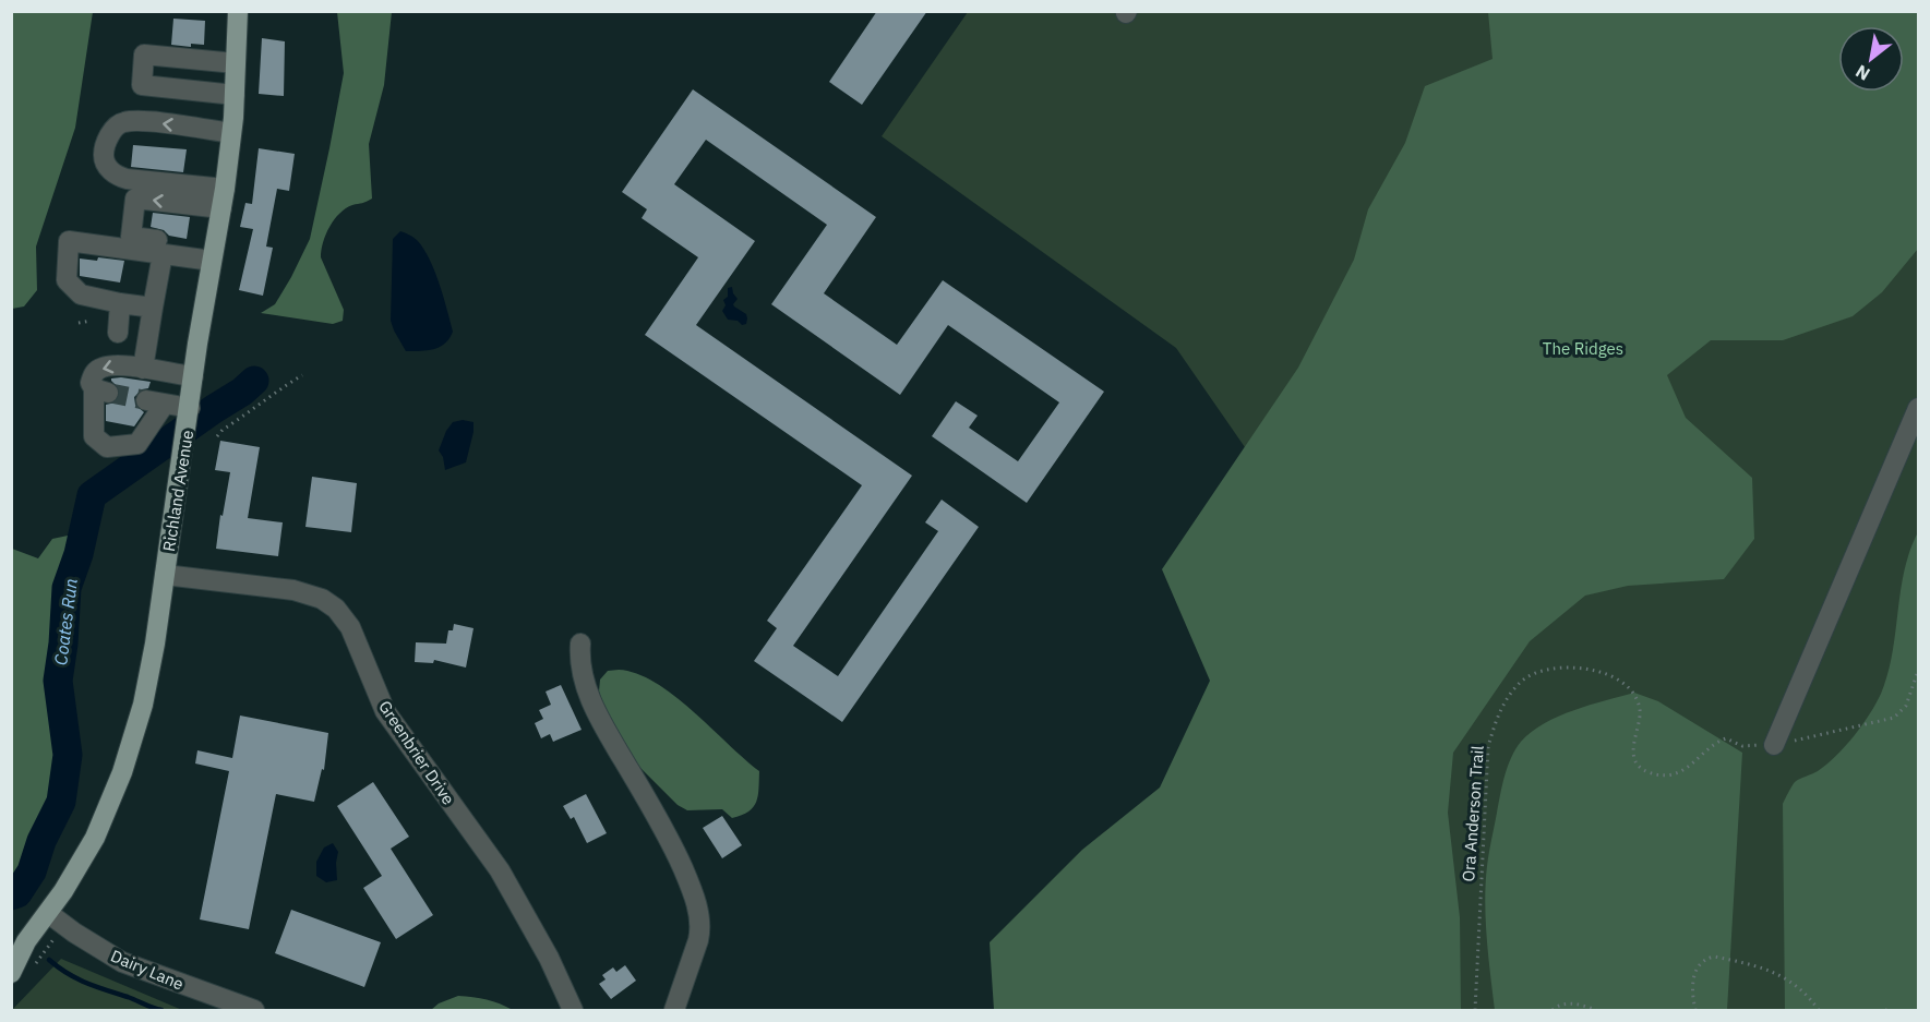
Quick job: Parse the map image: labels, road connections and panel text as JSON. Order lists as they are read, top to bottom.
{
  "streets": {
    "main road": ["Richland Avenue"],
    "street": ["Greenbrier Drive", "Dairy Lane"],
    "path": ["Ora Anderson Trail"]
  },
  "crossings": [
    ["Richland Avenue", "Greenbrier Drive"],
    ["Richland Avenue", "Dairy Lane"]
  ],
  "water": ["Coates Run"],
  "parks": ["The Ridges"],
  "north": "bottom left"
}
